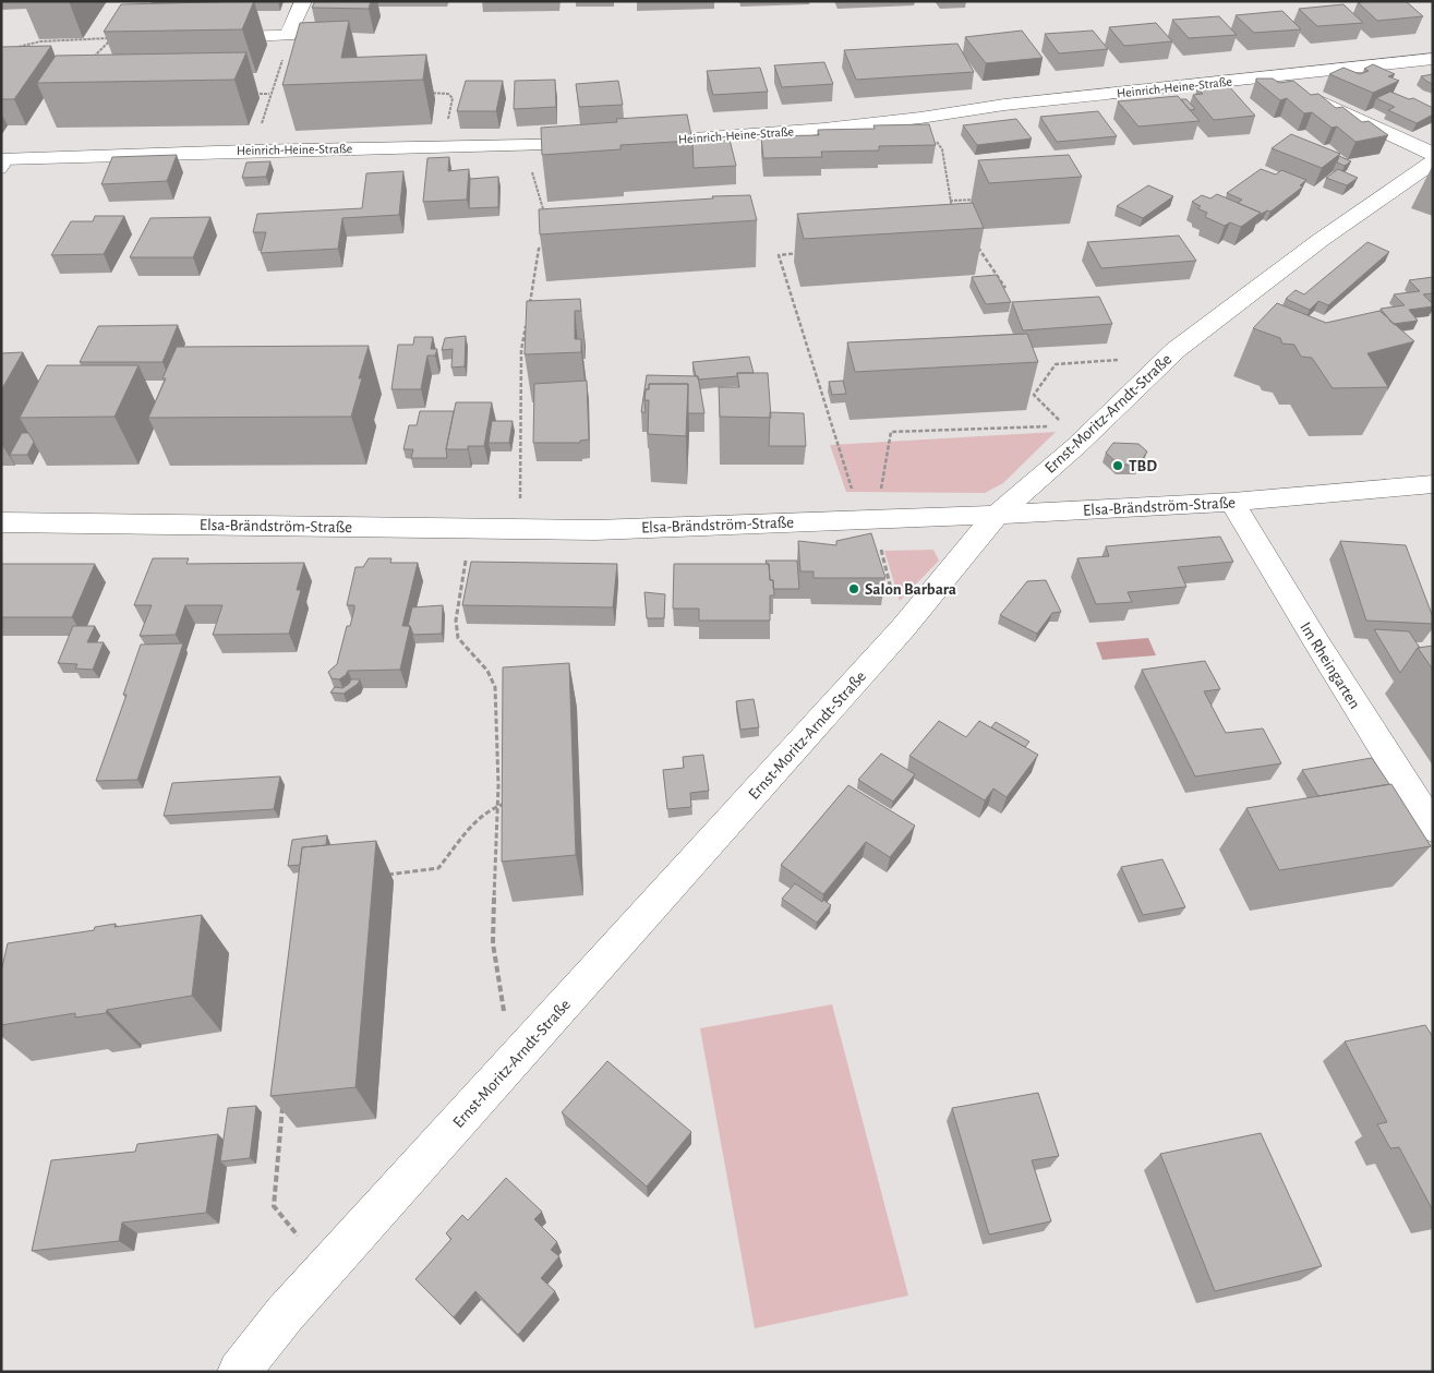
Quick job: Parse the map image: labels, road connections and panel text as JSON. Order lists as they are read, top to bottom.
{
  "streets": {
    "street": [
      "Heinrich-Heine-Straße",
      "Ernst-Moritz-Arndt-Straße",
      "Elsa-Brändström-Straße",
      "Im Rheingarten"
    ]
  },
  "crossings": [
    ["Ernst-Moritz-Arndt-Straße", "Elsa-Brändström-Straße"],
    ["Elsa-Brändström-Straße", "Im Rheingarten"]
  ],
  "places": ["TBD", "Salon Barbara"]
}
